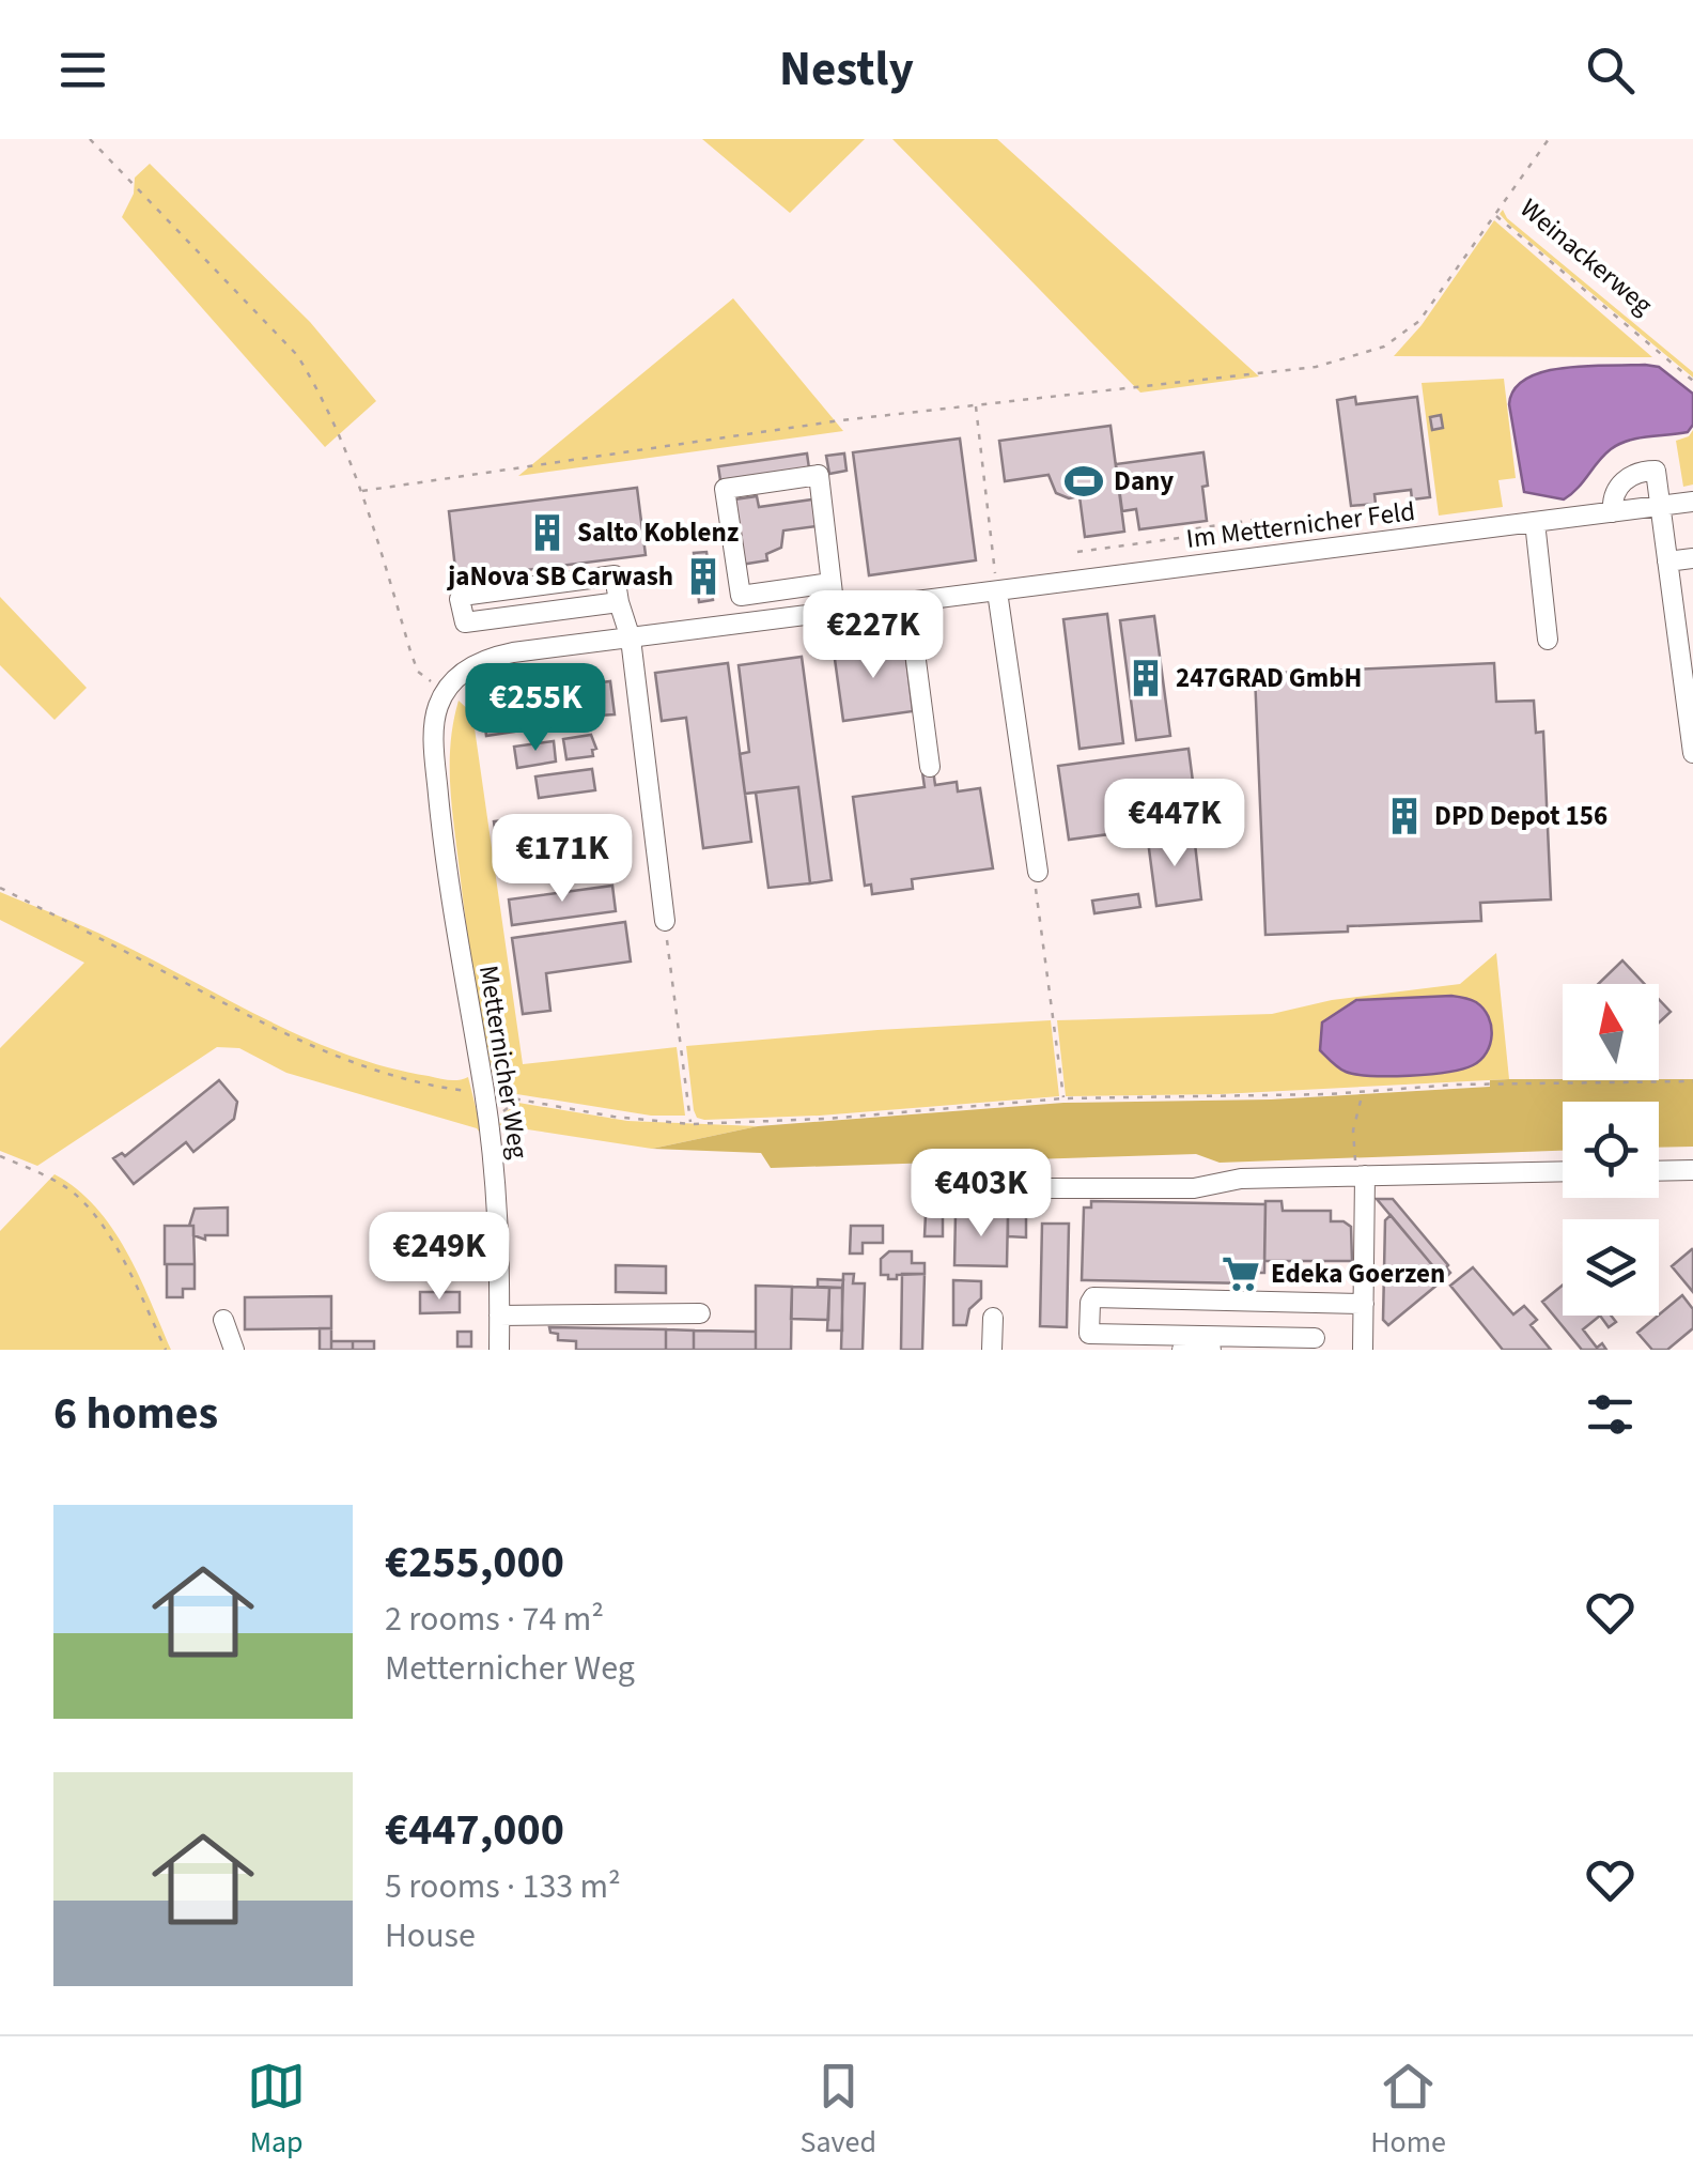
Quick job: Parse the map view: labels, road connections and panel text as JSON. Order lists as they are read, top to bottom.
{
  "streets": {
    "street": ["Im Metternicher Feld", "Metternicher Weg"],
    "path": ["Weinackerweg"]
  },
  "crossings": [
    ["Im Metternicher Feld", "Metternicher Weg"]
  ],
  "places": {
    "sports": ["Dany"],
    "building": [
      "Salto Koblenz",
      "jaNova SB Carwash",
      "247GRAD GmbH",
      "DPD Depot 156"
    ],
    "supermarket": ["Edeka Goerzen"]
  },
  "north": "top",
  "page": {
    "header": "Nestly",
    "price": [
      "€227K",
      "€255K",
      "€447K",
      "€171K",
      "€403K",
      "€249K"
    ],
    "heading": "6 homes",
    "list": [
      {
        "name": "€255,000",
        "note": "2 rooms · 74 m² · Metternicher Weg"
      },
      {
        "name": "€447,000",
        "note": "5 rooms · 133 m² · House"
      }
    ],
    "tabs": ["Map", "Saved", "Home"]
  }
}
